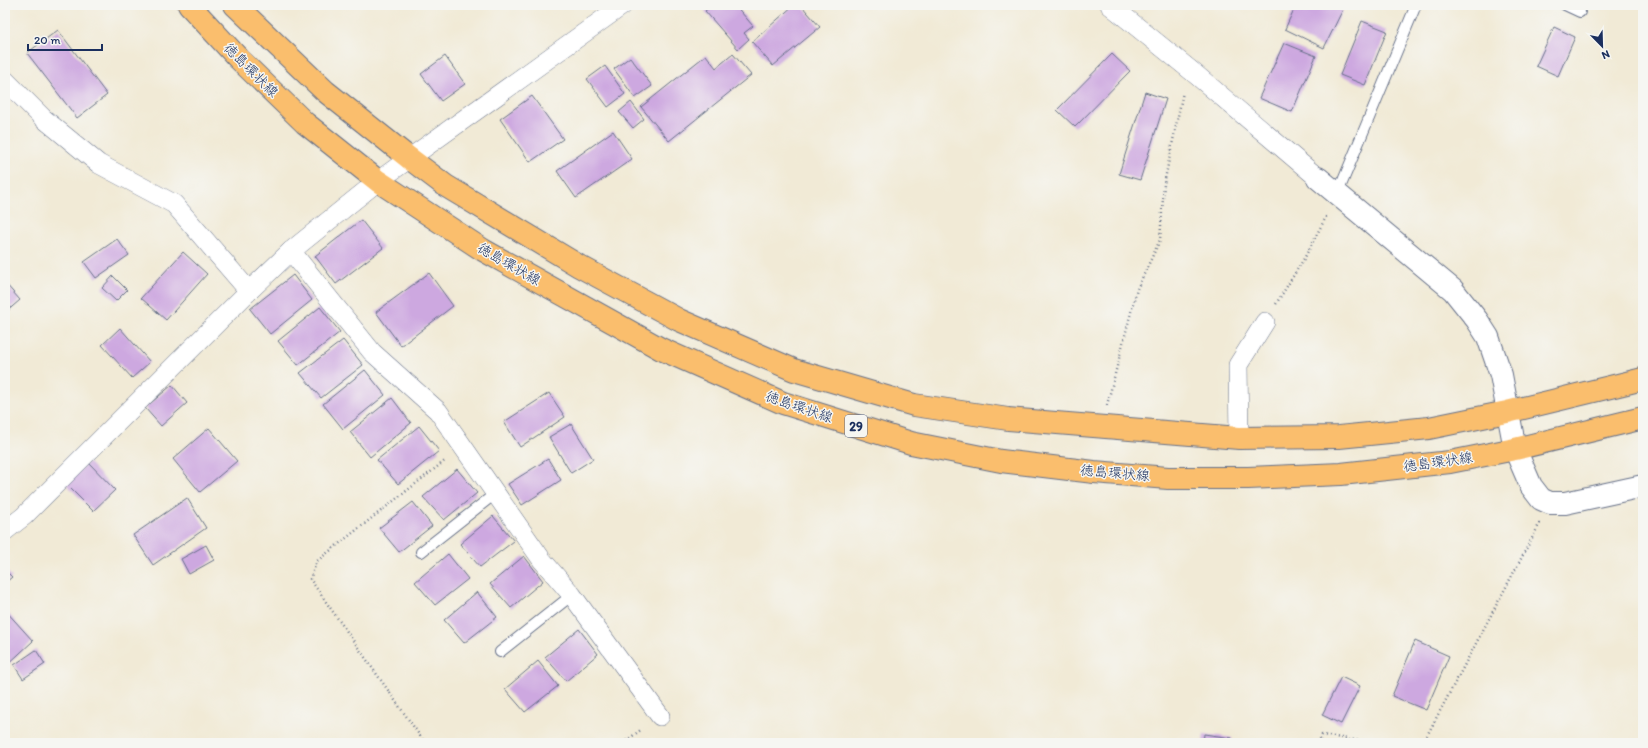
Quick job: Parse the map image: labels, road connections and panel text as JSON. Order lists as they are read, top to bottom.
{
  "streets": {
    "main road": ["徳島環状線", "29"]
  },
  "scale_bar": "20 m",
  "north": "bottom right"
}
